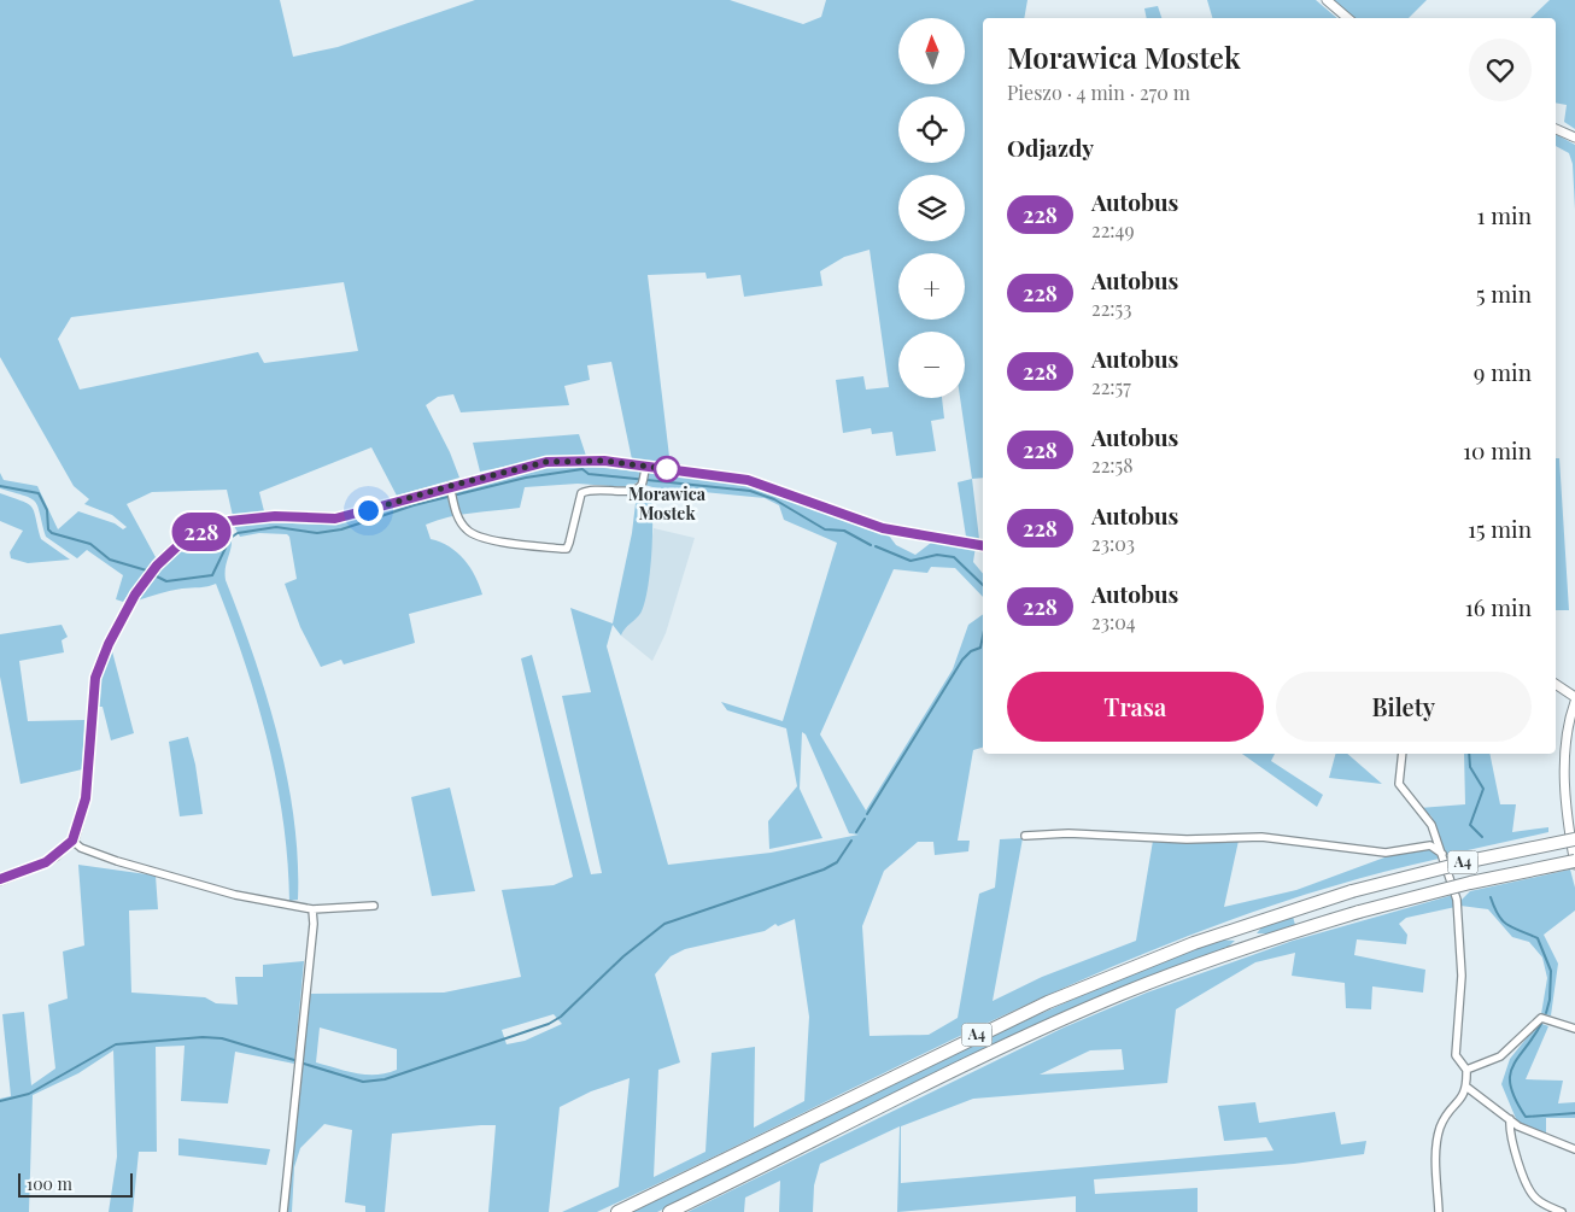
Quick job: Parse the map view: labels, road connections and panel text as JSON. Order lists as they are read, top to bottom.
{
  "streets": {
    "highway": ["A4"]
  },
  "places": ["Morawica Mostek"],
  "lines": ["bus line 228"],
  "scale_bar": "100 m",
  "north": "top",
  "page": {
    "on_map": "228",
    "map_buttons": ["+", "−"],
    "heading": [
      ["Morawica Mostek", "Pieszo · 4 min · 270 m"],
      "Odjazdy"
    ],
    "list": [
      {
        "mark": "228",
        "name": "Autobus",
        "note": "22:49",
        "value": "1 min"
      },
      {
        "mark": "228",
        "name": "Autobus",
        "note": "22:53",
        "value": "5 min"
      },
      {
        "mark": "228",
        "name": "Autobus",
        "note": "22:57",
        "value": "9 min"
      },
      {
        "mark": "228",
        "name": "Autobus",
        "note": "22:58",
        "value": "10 min"
      },
      {
        "mark": "228",
        "name": "Autobus",
        "note": "23:03",
        "value": "15 min"
      },
      {
        "mark": "228",
        "name": "Autobus",
        "note": "23:04",
        "value": "16 min"
      }
    ],
    "buttons": ["Trasa", "Bilety"],
    "scale": "100 m"
  }
}
